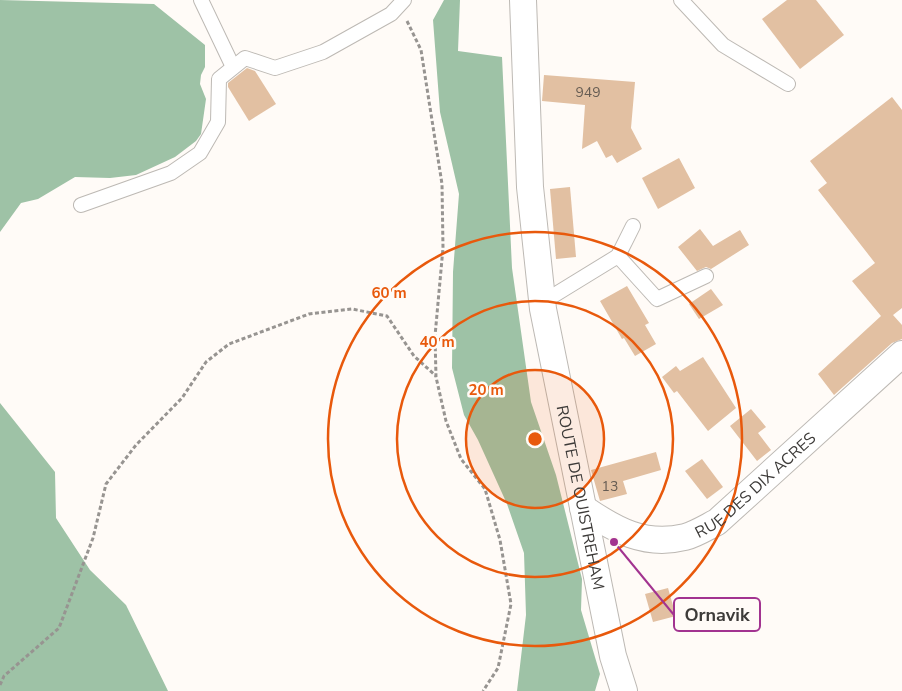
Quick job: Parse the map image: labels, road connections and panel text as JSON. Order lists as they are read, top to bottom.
{
  "streets": {
    "street": ["RUE DES DIX ACRES", "ROUTE DE OUISTREHAM"]
  },
  "crossings": [
    ["RUE DES DIX ACRES", "ROUTE DE OUISTREHAM"]
  ],
  "places": ["Ornavik"],
  "house_numbers": ["949", "13"],
  "rings": ["60 m", "40 m", "20 m"]
}
